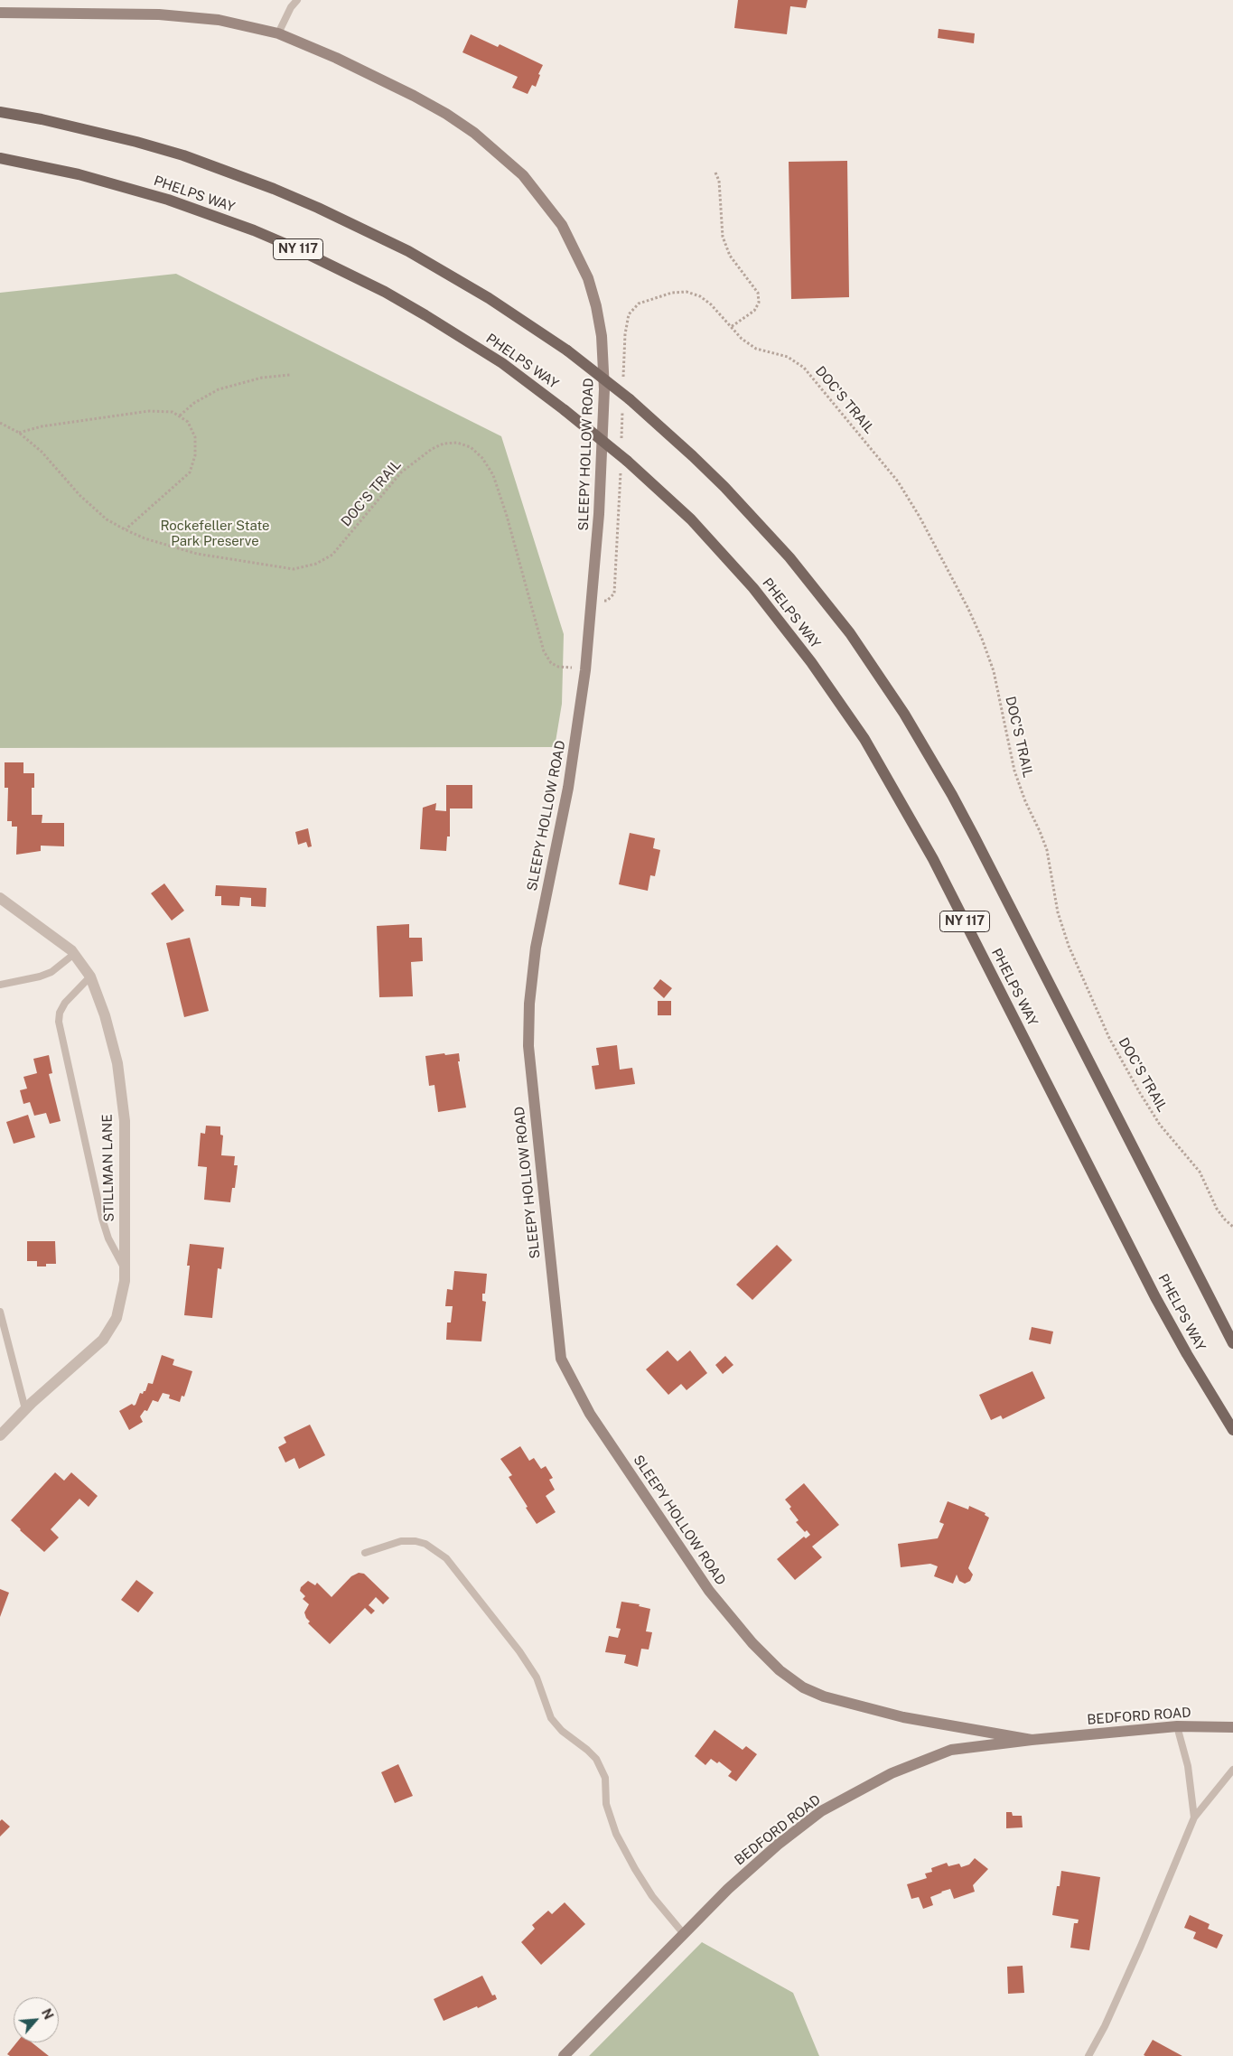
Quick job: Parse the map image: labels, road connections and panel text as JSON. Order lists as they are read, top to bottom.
{
  "streets": {
    "main road": ["PHELPS WAY", "NY 117"],
    "street": ["SLEEPY HOLLOW ROAD", "STILLMAN LANE", "BEDFORD ROAD"],
    "path": ["DOC'S TRAIL"]
  },
  "crossings": [
    ["SLEEPY HOLLOW ROAD", "BEDFORD ROAD"]
  ],
  "parks": ["Rockefeller State Park Preserve"],
  "north": "top right"
}
